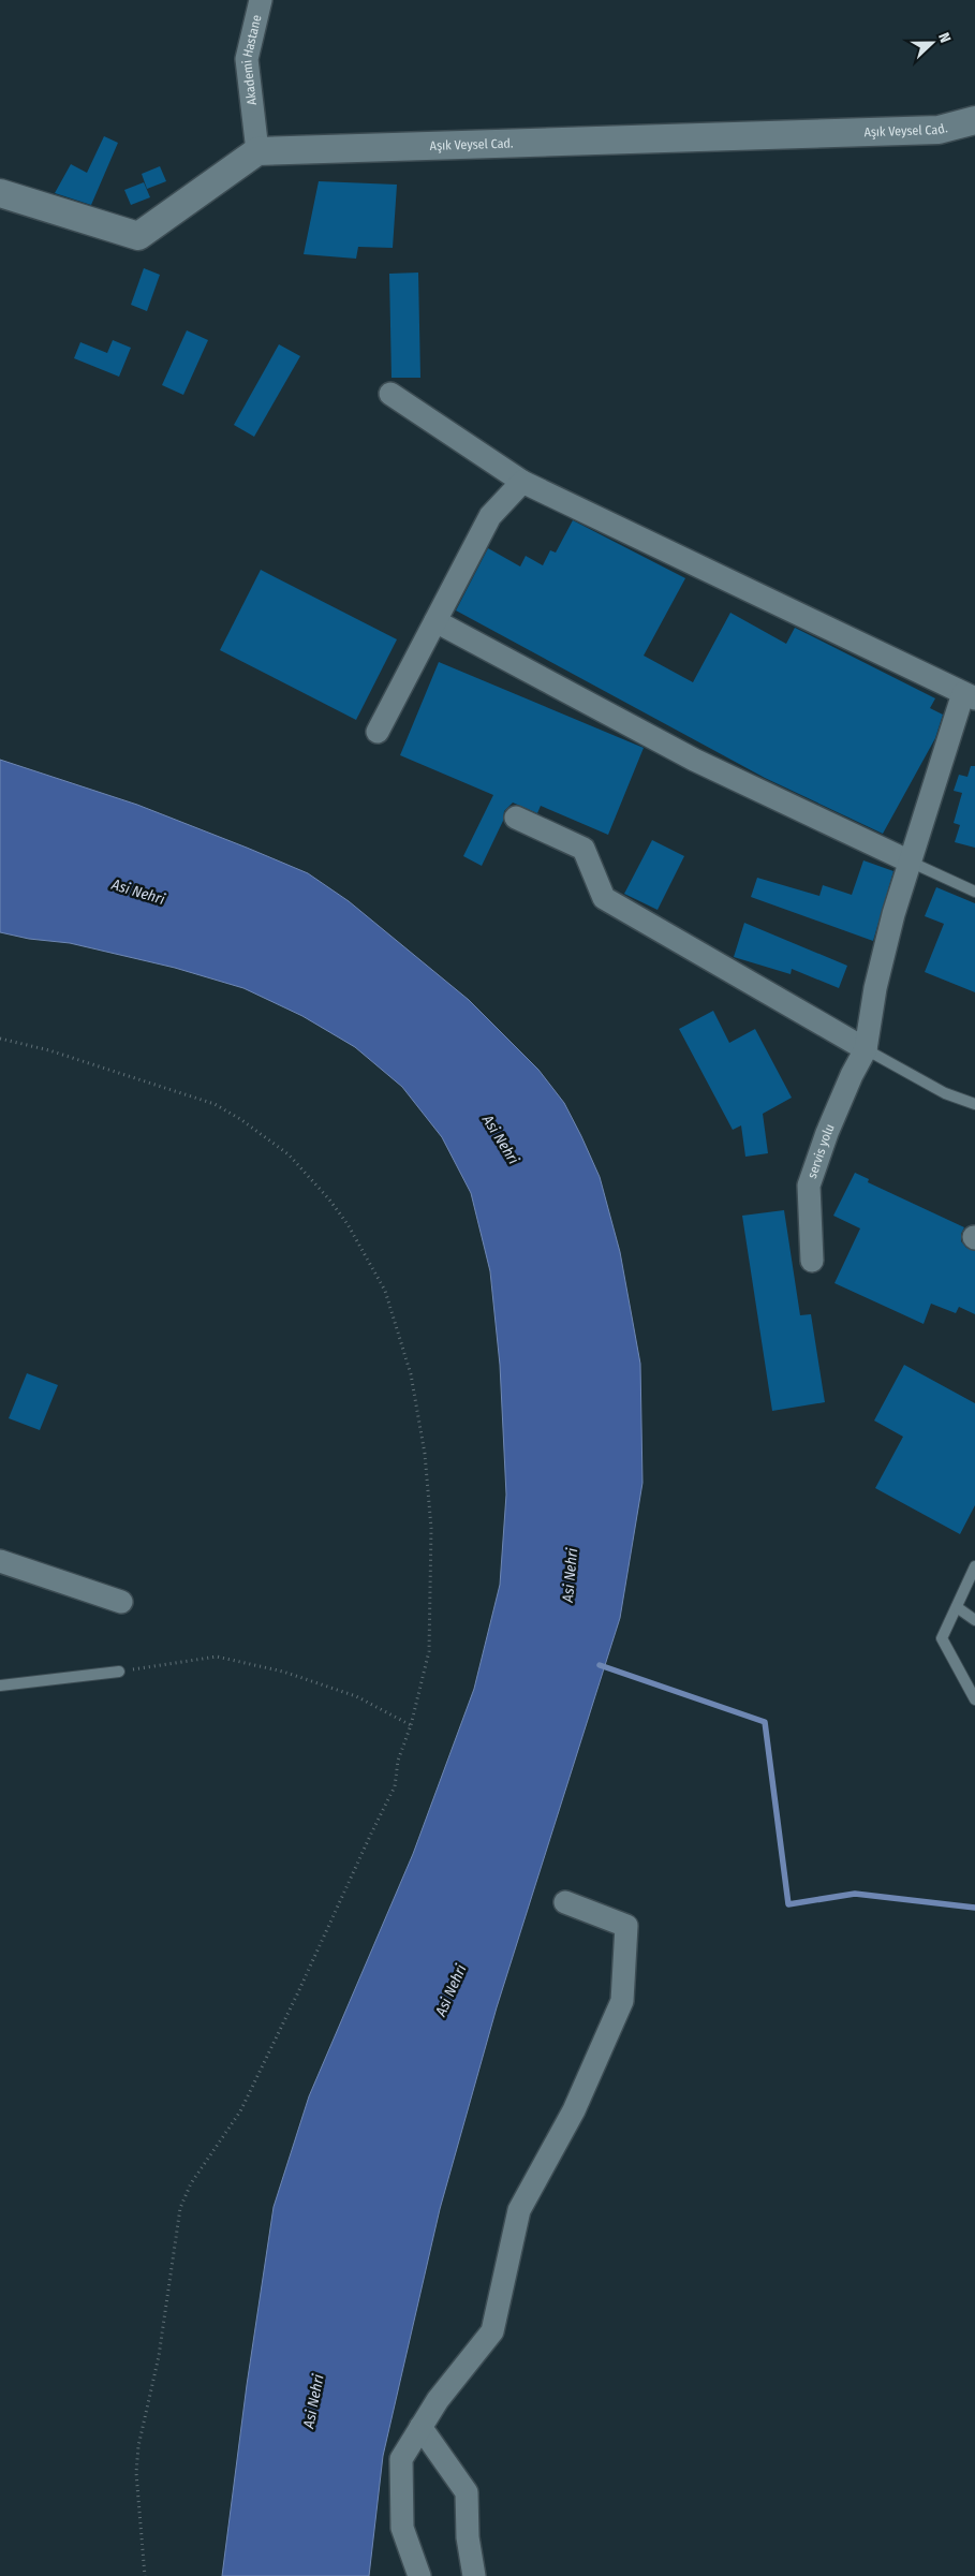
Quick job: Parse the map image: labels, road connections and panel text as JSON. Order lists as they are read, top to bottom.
{
  "streets": {
    "street": ["Akademi Hastane", "Aşık Veysel Cad.", "servis yolu"]
  },
  "crossings": [
    ["Akademi Hastane", "Aşık Veysel Cad."]
  ],
  "water": ["Asi Nehri"],
  "north": "right"
}
